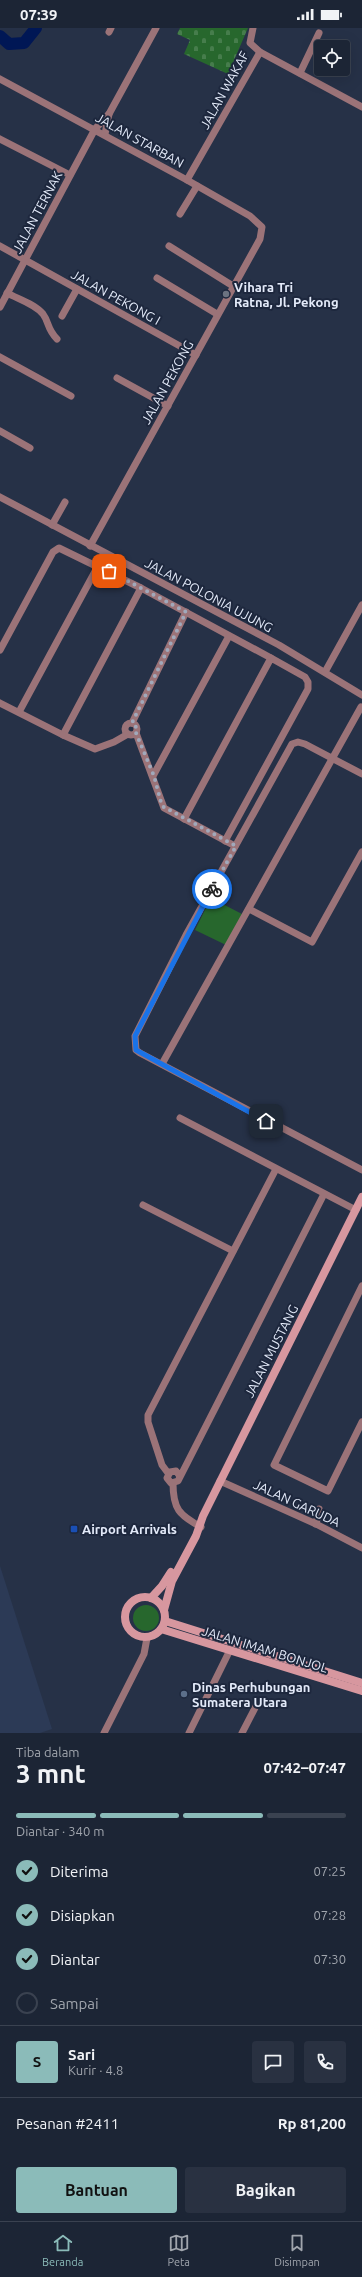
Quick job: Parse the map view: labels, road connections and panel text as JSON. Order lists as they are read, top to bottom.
{
  "streets": {
    "main road": ["JALAN MUSTANG", "JALAN IMAM BONJOL"],
    "street": [
      "JALAN WAKAF",
      "JALAN STARBAN",
      "JALAN TERNAK",
      "JALAN PEKONG I",
      "JALAN PEKONG",
      "JALAN POLONIA UJUNG",
      "JALAN GARUDA"
    ]
  },
  "crossings": [
    ["JALAN WAKAF", "JALAN STARBAN"],
    ["JALAN STARBAN", "JALAN TERNAK"],
    ["JALAN STARBAN", "JALAN PEKONG"],
    ["JALAN TERNAK", "JALAN PEKONG I"],
    ["JALAN PEKONG I", "JALAN PEKONG"],
    ["JALAN PEKONG", "JALAN POLONIA UJUNG"],
    ["JALAN MUSTANG", "JALAN GARUDA"],
    ["JALAN MUSTANG", "JALAN IMAM BONJOL"]
  ],
  "places": {
    "other": ["Vihara Tri Ratna, Jl. Pekong", "Dinas Perhubungan Sumatera Utara"],
    "transit": ["Airport Arrivals"]
  },
  "page": {
    "status": "07:39",
    "heading": ["3 mnt", "Tiba dalam", "07:42–07:47"],
    "panel": [
      "Sari",
      "Kurir · 4.8",
      "Pesanan #2411",
      "Rp 81,200"
    ],
    "bar": "Diantar · 340 m",
    "list": [
      ["Diterima", "07:25"],
      ["Disiapkan", "07:28"],
      ["Diantar", "07:30"],
      "Sampai"
    ],
    "round": "S",
    "buttons": ["Bantuan", "Bagikan"],
    "tabs": ["Beranda", "Peta", "Disimpan"]
  }
}
